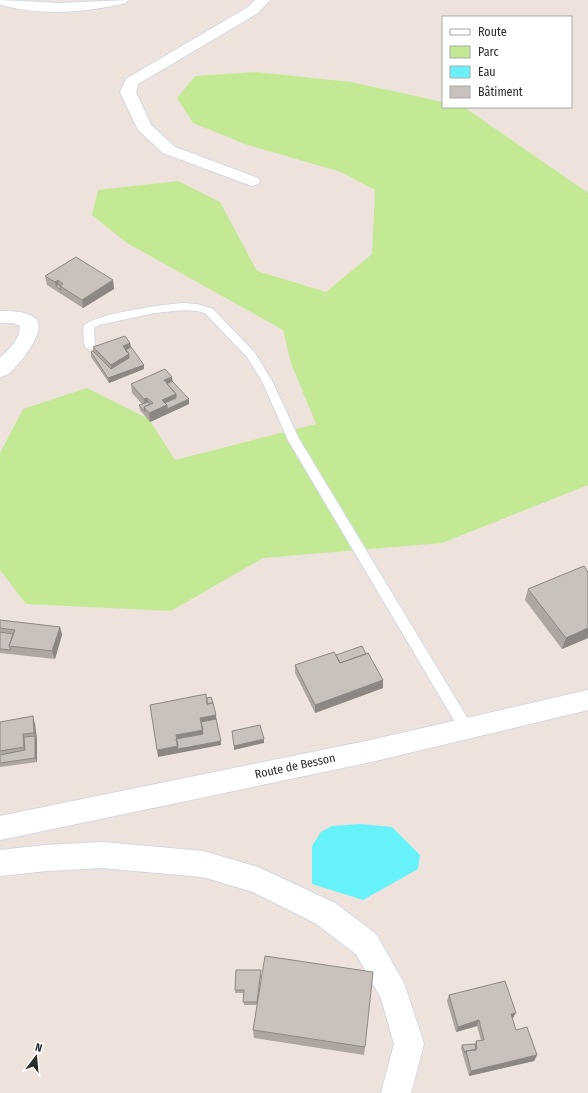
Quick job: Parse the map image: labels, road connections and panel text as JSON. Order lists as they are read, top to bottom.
{
  "streets": {
    "street": ["Route de Besson"]
  },
  "legend": [
    "Route",
    "Parc",
    "Eau",
    "Bâtiment"
  ],
  "north": "top"
}
